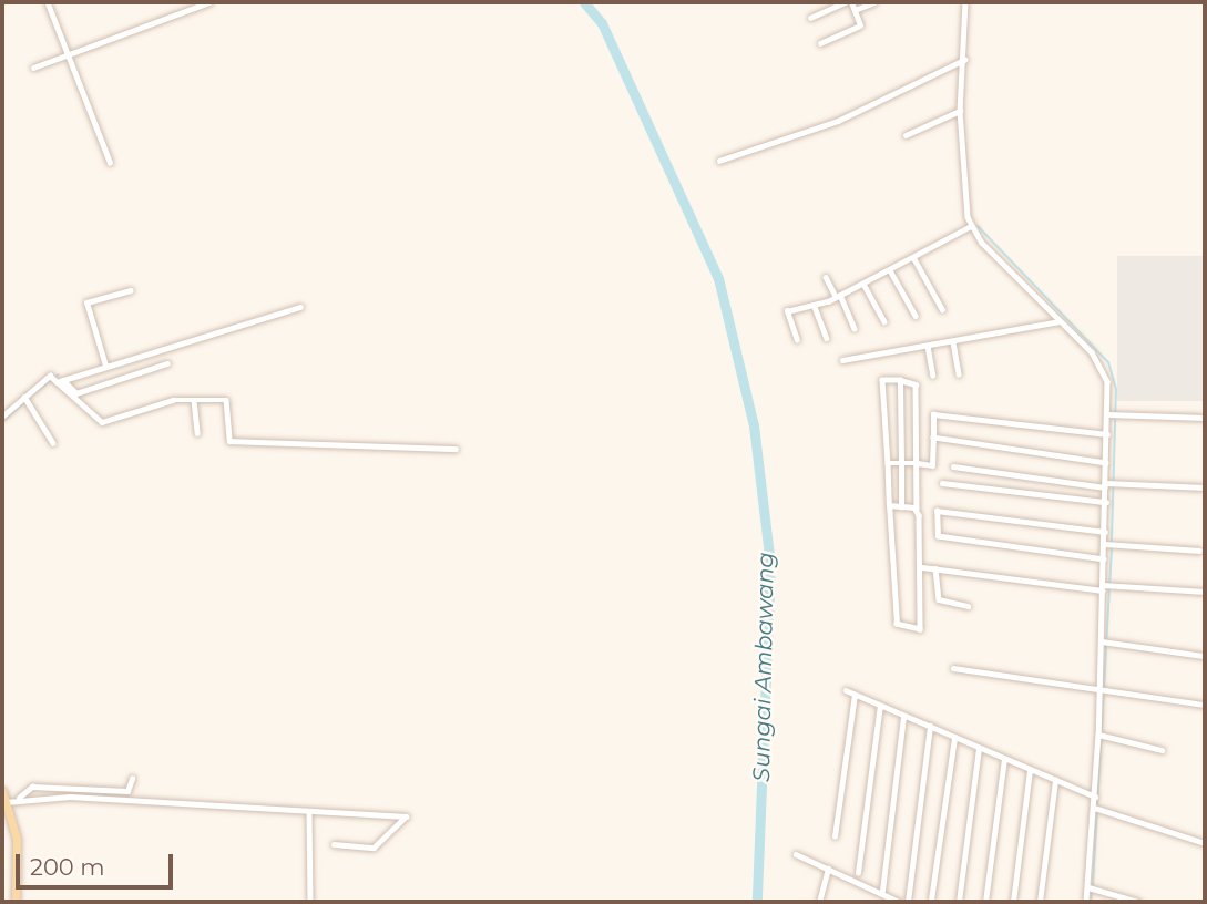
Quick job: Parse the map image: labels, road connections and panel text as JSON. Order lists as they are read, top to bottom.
{
  "water": ["Sungai Ambawang"],
  "scale_bar": "200 m"
}
